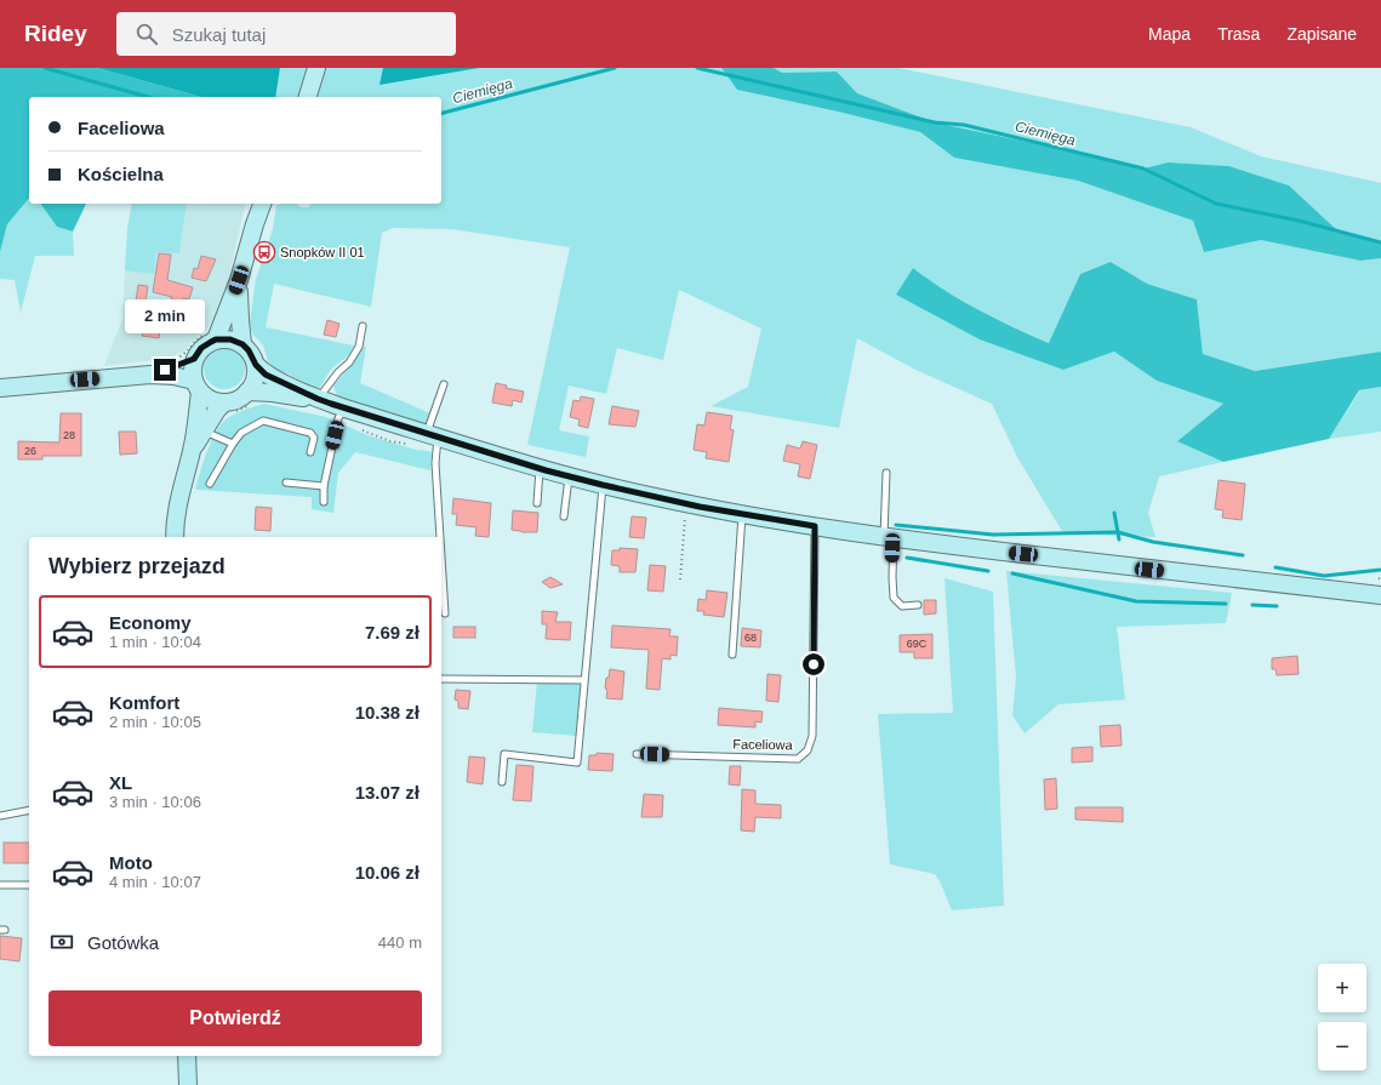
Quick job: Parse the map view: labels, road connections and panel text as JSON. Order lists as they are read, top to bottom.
{
  "streets": {
    "lane": ["Faceliowa"]
  },
  "water": ["Ciemięga"],
  "places": {
    "bus stop": ["Snopków II 01"]
  },
  "house_numbers": [
    "28",
    "26",
    "68",
    "69C"
  ],
  "page": {
    "header": "Ridey",
    "search": "Szukaj tutaj",
    "nav": ["Mapa", "Trasa", "Zapisane"],
    "banner": ["Faceliowa", "Kościelna"],
    "bubble": "2 min",
    "heading": "Wybierz przejazd",
    "list": [
      {
        "name": "Economy",
        "note": "1 min · 10:04",
        "value": "7.69 zł"
      },
      {
        "name": "Komfort",
        "note": "2 min · 10:05",
        "value": "10.38 zł"
      },
      {
        "name": "XL",
        "note": "3 min · 10:06",
        "value": "13.07 zł"
      },
      {
        "name": "Moto",
        "note": "4 min · 10:07",
        "value": "10.06 zł"
      }
    ],
    "pay": ["Gotówka", "440 m"],
    "map_buttons": ["+", "−"],
    "buttons": "Potwierdź"
  }
}
